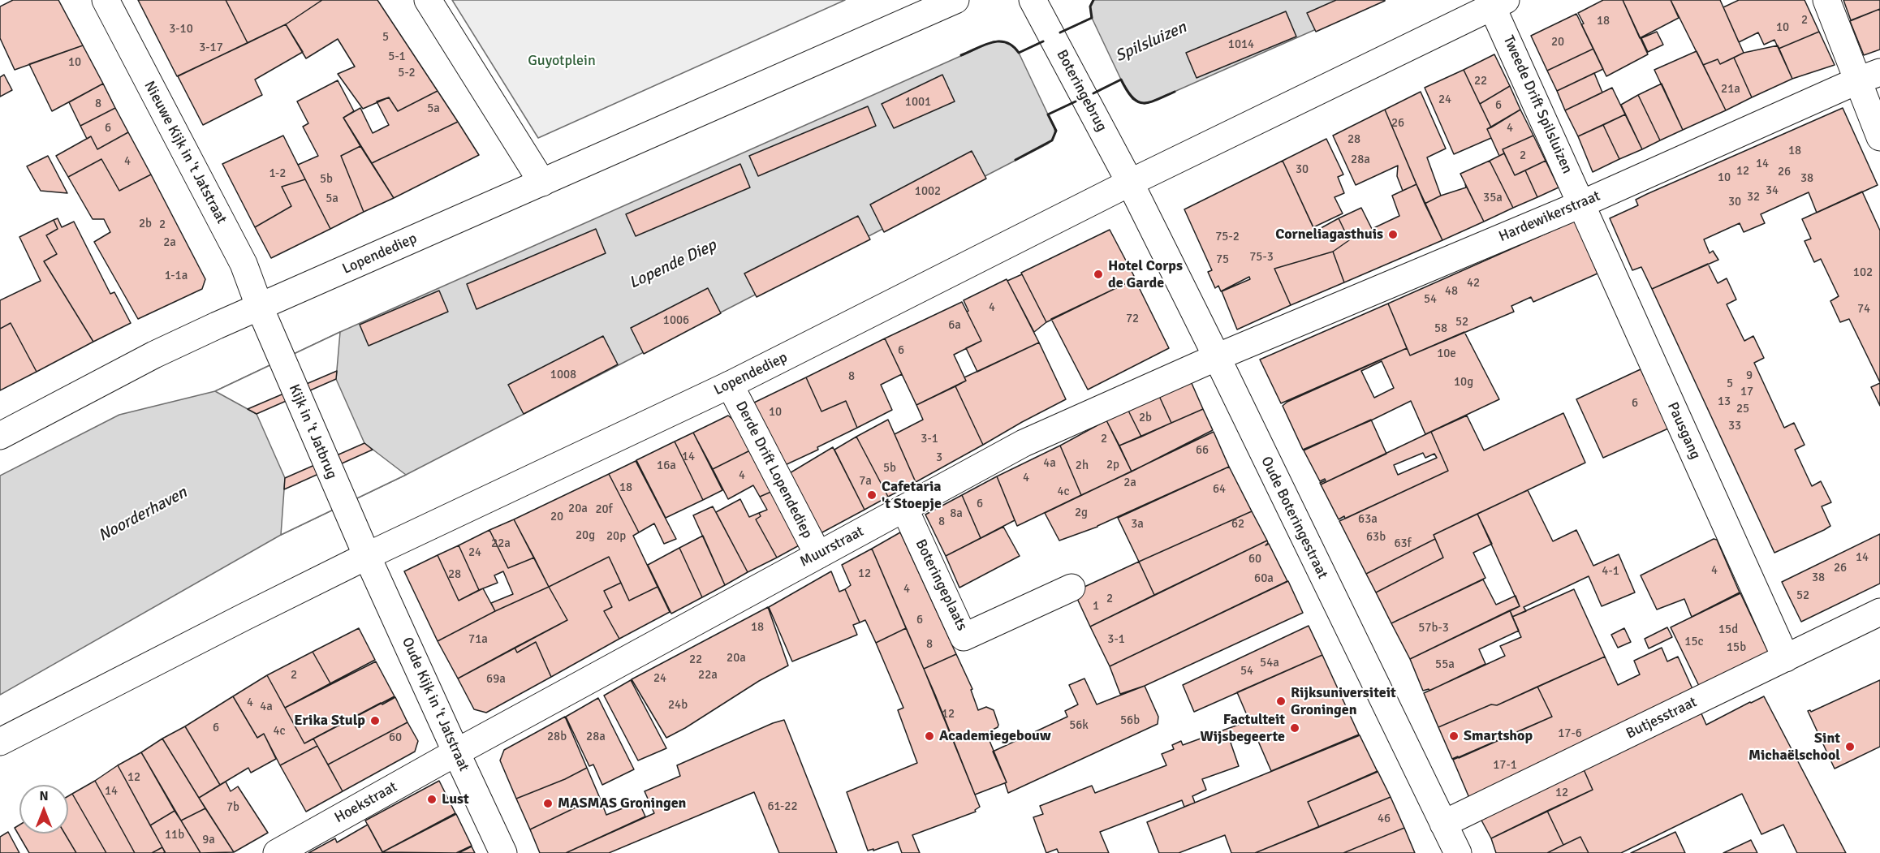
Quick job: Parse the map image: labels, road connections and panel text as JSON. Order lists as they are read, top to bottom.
{
  "streets": {
    "street": [
      "Boteringebrug",
      "Tweede Drift Spilsluizen",
      "Nieuwe Kijk in 't Jatstraat",
      "Hardewikerstraat",
      "Lopendediep",
      "Pausgang",
      "Kijk in 't Jatbrug",
      "Derde Drift Lopendediep",
      "Oude Boteringestraat",
      "Muurstraat",
      "Boteringeplaats",
      "Oude Kijk in 't Jatstraat",
      "Butjesstraat",
      "Hoekstraat"
    ]
  },
  "crossings": [
    ["Boteringebrug", "Lopendediep"],
    ["Boteringebrug", "Oude Boteringestraat"],
    ["Tweede Drift Spilsluizen", "Hardewikerstraat"],
    ["Tweede Drift Spilsluizen", "Pausgang"],
    ["Nieuwe Kijk in 't Jatstraat", "Lopendediep"],
    ["Nieuwe Kijk in 't Jatstraat", "Kijk in 't Jatbrug"],
    ["Hardewikerstraat", "Pausgang"],
    ["Hardewikerstraat", "Oude Boteringestraat"],
    ["Hardewikerstraat", "Muurstraat"],
    ["Lopendediep", "Kijk in 't Jatbrug"],
    ["Lopendediep", "Derde Drift Lopendediep"],
    ["Lopendediep", "Oude Boteringestraat"],
    ["Lopendediep", "Oude Kijk in 't Jatstraat"],
    ["Pausgang", "Butjesstraat"],
    ["Kijk in 't Jatbrug", "Oude Kijk in 't Jatstraat"],
    ["Derde Drift Lopendediep", "Muurstraat"],
    ["Oude Boteringestraat", "Muurstraat"],
    ["Oude Boteringestraat", "Butjesstraat"],
    ["Muurstraat", "Boteringeplaats"],
    ["Muurstraat", "Oude Kijk in 't Jatstraat"],
    ["Muurstraat", "Hoekstraat"],
    ["Oude Kijk in 't Jatstraat", "Hoekstraat"]
  ],
  "water": ["Spilsluizen", "Lopende Diep", "Noorderhaven"],
  "parks": ["Guyotplein"],
  "places": [
    "Corneliagasthuis",
    "Hotel Corps de Garde",
    "Cafetaria 't Stoepje",
    "Rijksuniversiteit Groningen",
    "Erika Stulp",
    "Factulteit Wijsbegeerte",
    "Academiegebouw",
    "Smartshop",
    "Sint Michaëlschool",
    "Lust",
    "MASMAS Groningen"
  ],
  "house_numbers": [
    "2",
    "18",
    "10",
    "3-10",
    "5",
    "20",
    "1014",
    "3-17",
    "5-1",
    "10",
    "5-2",
    "22",
    "21a",
    "24",
    "1001",
    "8",
    "6",
    "5a",
    "26",
    "6",
    "4",
    "28",
    "18",
    "2",
    "28a",
    "4",
    "14",
    "30",
    "12",
    "26",
    "1-2",
    "10",
    "38",
    "5b",
    "34",
    "1002",
    "32",
    "35a",
    "5a",
    "30",
    "2b",
    "2",
    "75-2",
    "2a",
    "75-3",
    "75",
    "102",
    "1-1a",
    "42",
    "48",
    "54",
    "4",
    "74",
    "72",
    "1006",
    "52",
    "6a",
    "58",
    "6",
    "10e",
    "1008",
    "9",
    "8",
    "10g",
    "5",
    "17",
    "13",
    "6",
    "25",
    "10",
    "2b",
    "33",
    "3-1",
    "2",
    "66",
    "14",
    "3",
    "4a",
    "2p",
    "16a",
    "2h",
    "5b",
    "4",
    "4",
    "7a",
    "2a",
    "18",
    "64",
    "4c",
    "6",
    "20a",
    "20f",
    "2g",
    "8a",
    "20",
    "63a",
    "8",
    "3a",
    "62",
    "20g",
    "20p",
    "63b",
    "22a",
    "63f",
    "24",
    "14",
    "60",
    "26",
    "4",
    "4-1",
    "12",
    "28",
    "38",
    "60a",
    "4",
    "52",
    "2",
    "1",
    "6",
    "18",
    "57b-3",
    "15d",
    "71a",
    "3-1",
    "15c",
    "8",
    "15b",
    "20a",
    "22",
    "54a",
    "55a",
    "54",
    "2",
    "22a",
    "24",
    "69a",
    "4",
    "24b",
    "4a",
    "12",
    "56b",
    "56k",
    "6",
    "4c",
    "17-6",
    "28b",
    "28a",
    "60",
    "17-1",
    "12",
    "14",
    "12",
    "61-22",
    "7b",
    "46",
    "11b",
    "9a"
  ],
  "north": "top"
}
